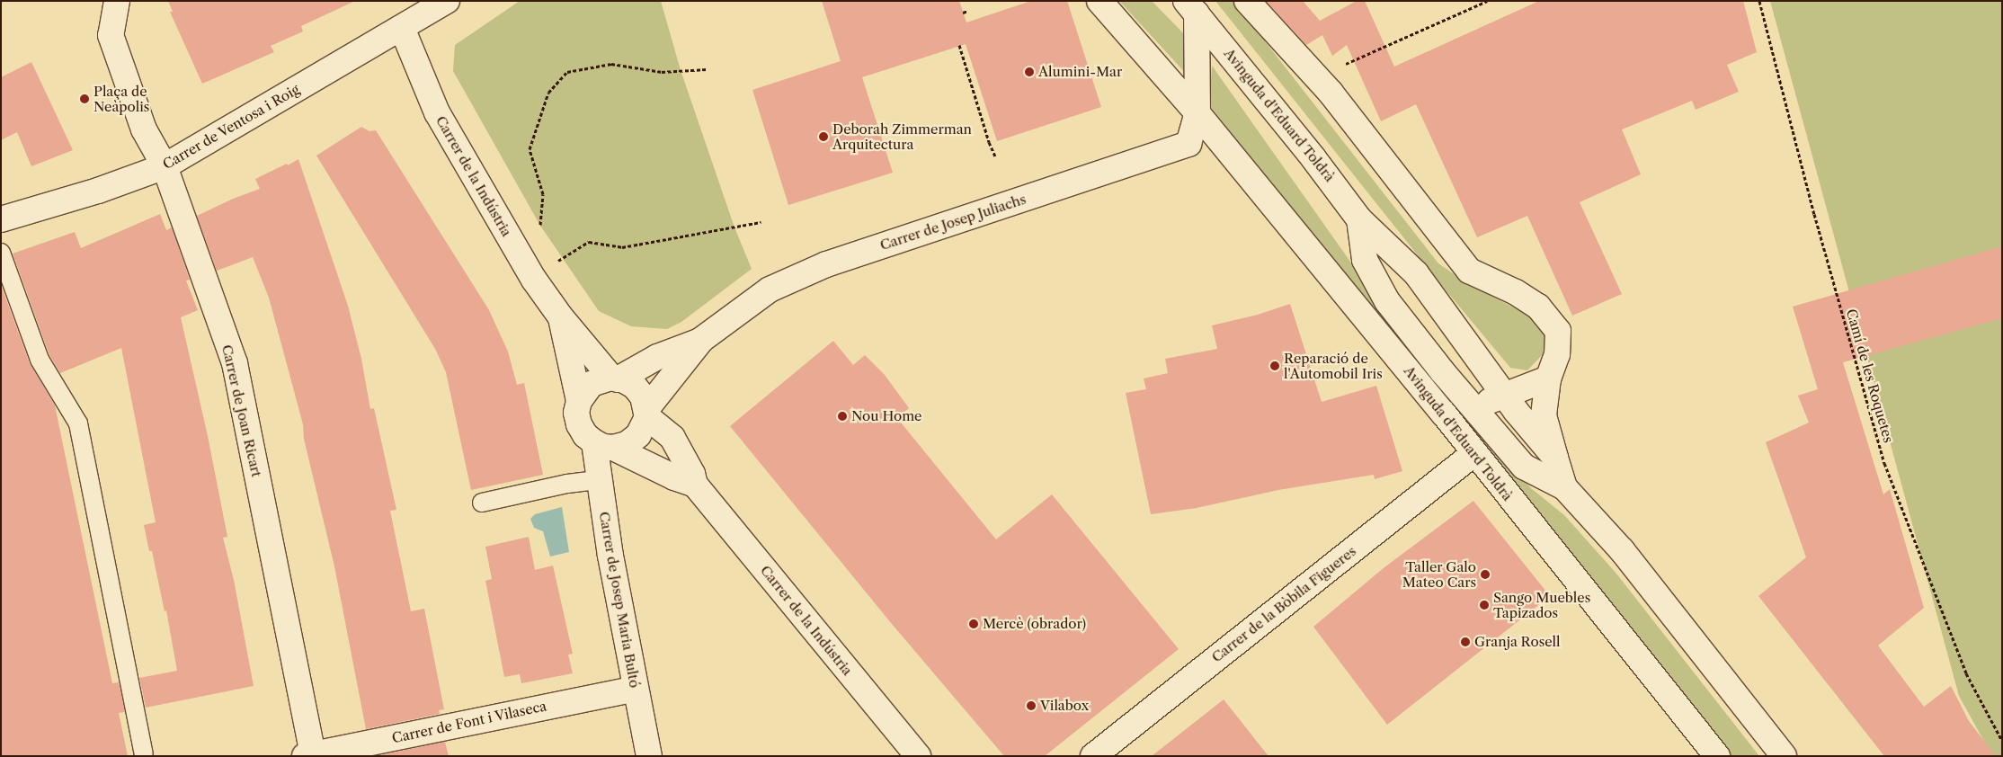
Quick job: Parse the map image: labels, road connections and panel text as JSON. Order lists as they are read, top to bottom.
{
  "streets": {
    "street": [
      "Avinguda d'Eduard Toldrà",
      "Carrer de Ventosa i Roig",
      "Carrer de la Indústria",
      "Carrer de Josep Juliachs",
      "Carrer de Joan Ricart",
      "Carrer de Josep Maria Bultó",
      "Carrer de la Bòbila Figueres",
      "Carrer de Font i Vilaseca"
    ],
    "path": ["Camí de les Roquetes"]
  },
  "crossings": [
    ["Avinguda d'Eduard Toldrà", "Carrer de Josep Juliachs"],
    ["Avinguda d'Eduard Toldrà", "Carrer de la Bòbila Figueres"],
    ["Carrer de Ventosa i Roig", "Carrer de la Indústria"],
    ["Carrer de Ventosa i Roig", "Carrer de Joan Ricart"],
    ["Carrer de la Indústria", "Carrer de Josep Juliachs"],
    ["Carrer de la Indústria", "Carrer de Josep Maria Bultó"],
    ["Carrer de Josep Juliachs", "Carrer de Josep Maria Bultó"],
    ["Carrer de Joan Ricart", "Carrer de Font i Vilaseca"],
    ["Carrer de Josep Maria Bultó", "Carrer de Font i Vilaseca"]
  ],
  "places": [
    "Alumini-Mar",
    "Plaça de Neàpolis",
    "Deborah Zimmerman Arquitectura",
    "Reparació de l'Automobil Iris",
    "Nou Home",
    "Taller Galo Mateo Cars",
    "Sango Muebles Tapizados",
    "Mercè (obrador)",
    "Granja Rosell",
    "Vilabox"
  ]
}
